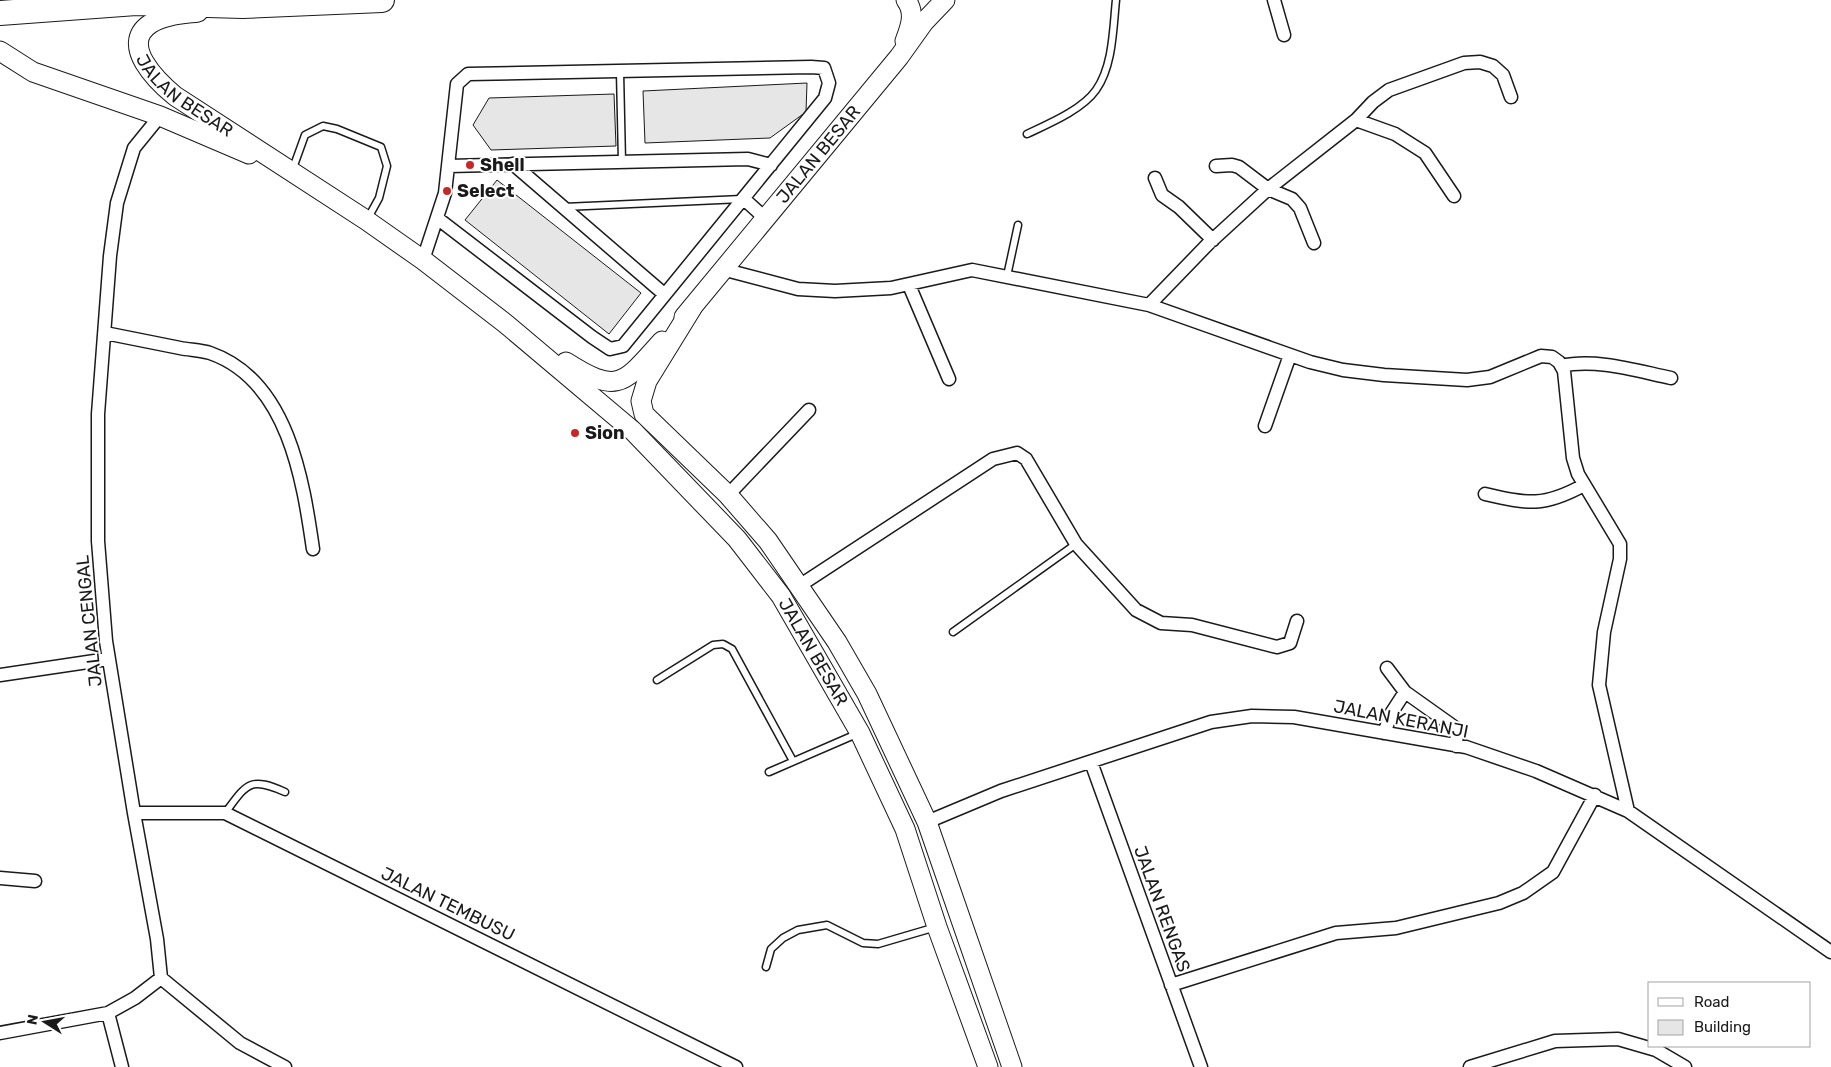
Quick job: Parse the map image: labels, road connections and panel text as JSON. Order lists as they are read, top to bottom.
{
  "streets": {
    "main road": ["JALAN BESAR"],
    "street": [
      "JALAN CENGAL",
      "JALAN KERANJI",
      "JALAN TEMBUSU",
      "JALAN RENGAS"
    ]
  },
  "crossings": [
    ["JALAN BESAR", "JALAN CENGAL"],
    ["JALAN BESAR", "JALAN KERANJI"],
    ["JALAN CENGAL", "JALAN TEMBUSU"],
    ["JALAN KERANJI", "JALAN RENGAS"]
  ],
  "places": ["Shell", "Select", "Sion"],
  "legend": ["Road", "Building"],
  "north": "left"
}
